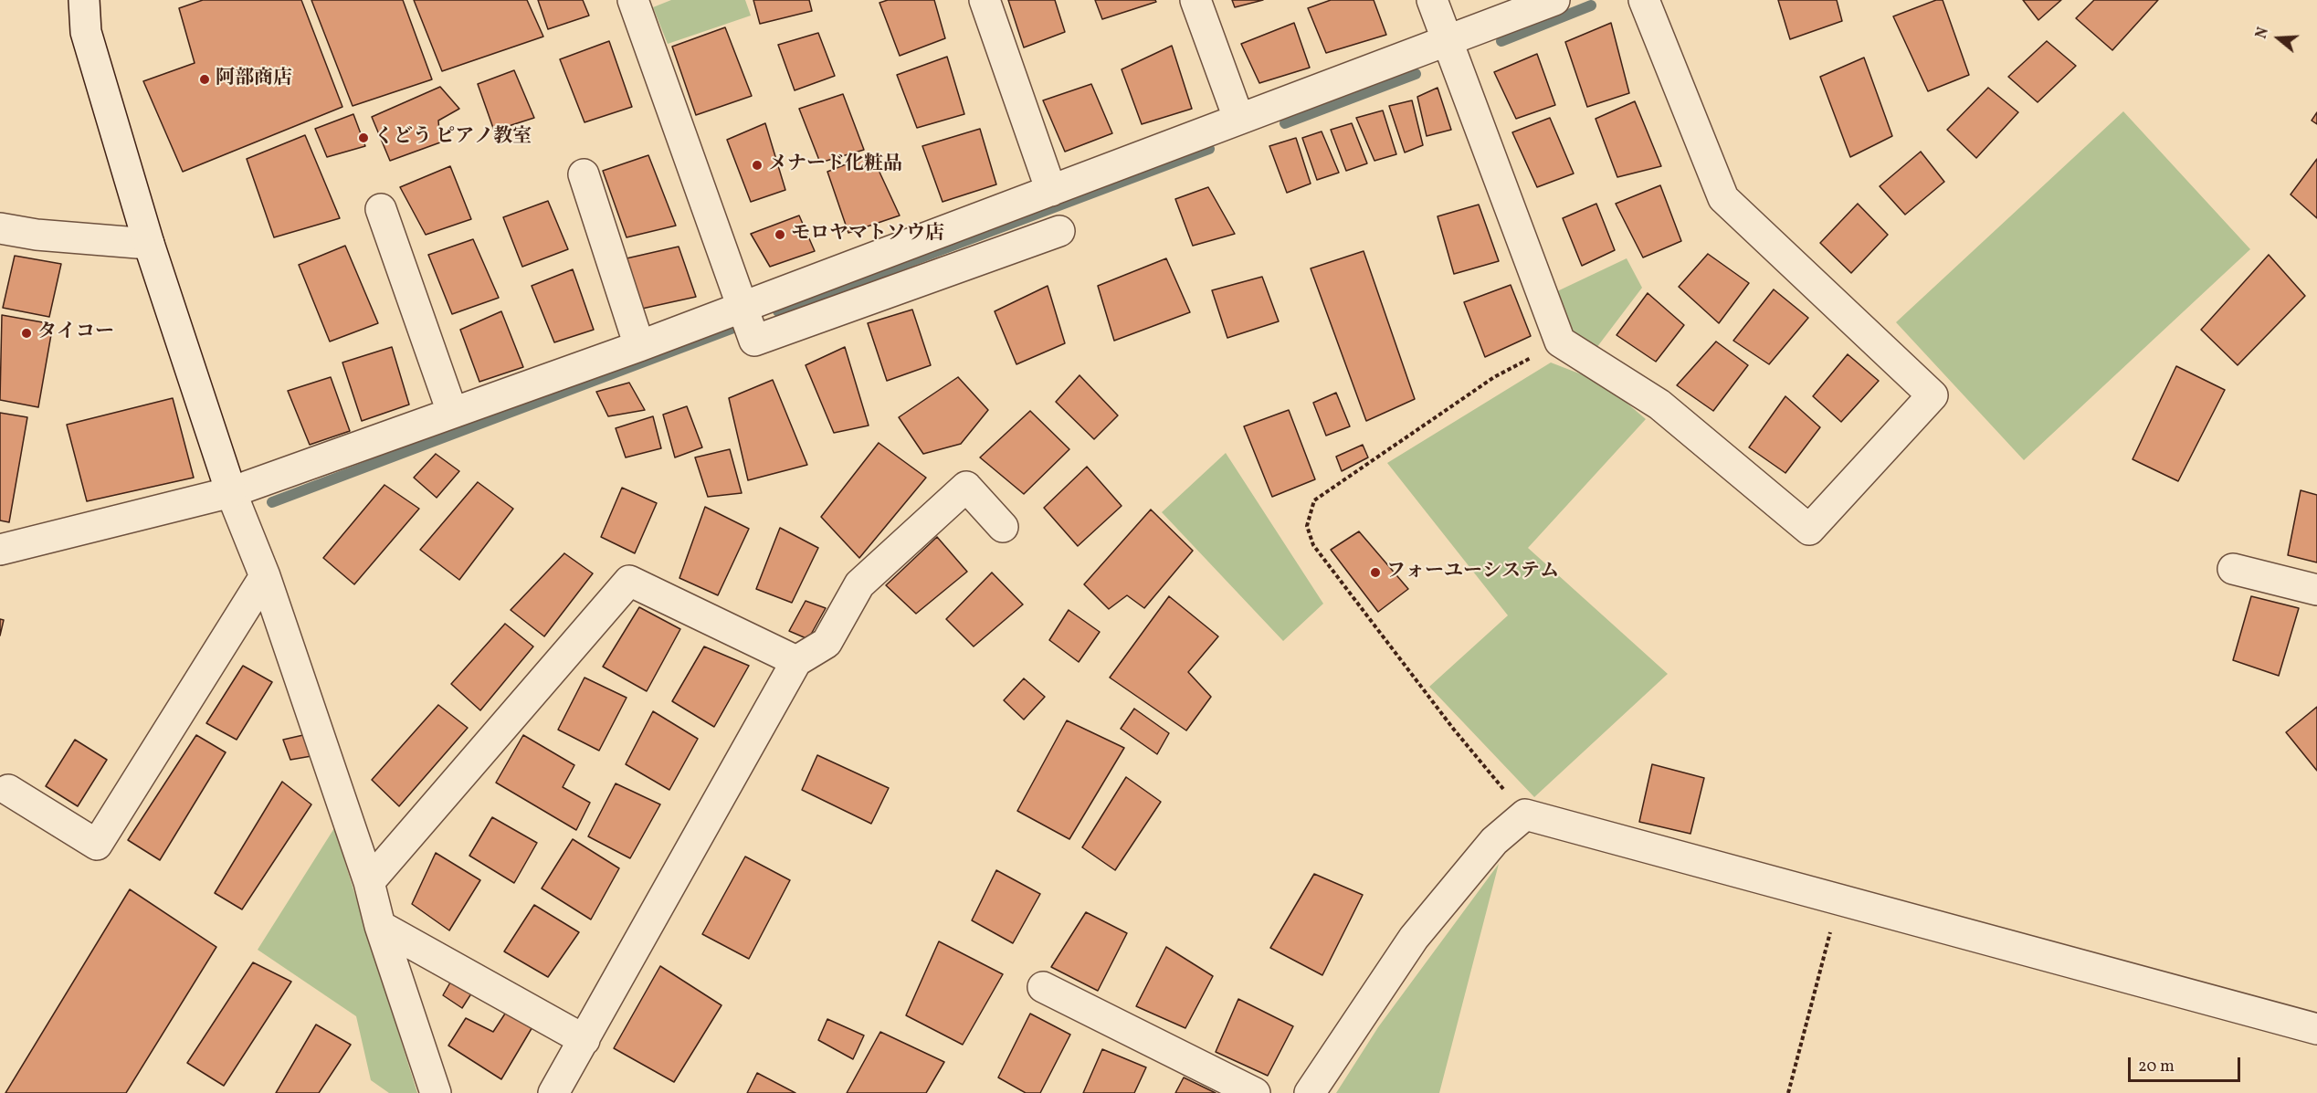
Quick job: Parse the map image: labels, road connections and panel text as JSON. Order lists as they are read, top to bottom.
{
  "places": [
    "阿部商店",
    "くどう ピアノ教室",
    "メナード化粧品",
    "モロヤマトソウ店",
    "タイコー",
    "フォーユーシステム"
  ],
  "scale_bar": "20 m",
  "north": "left"
}
